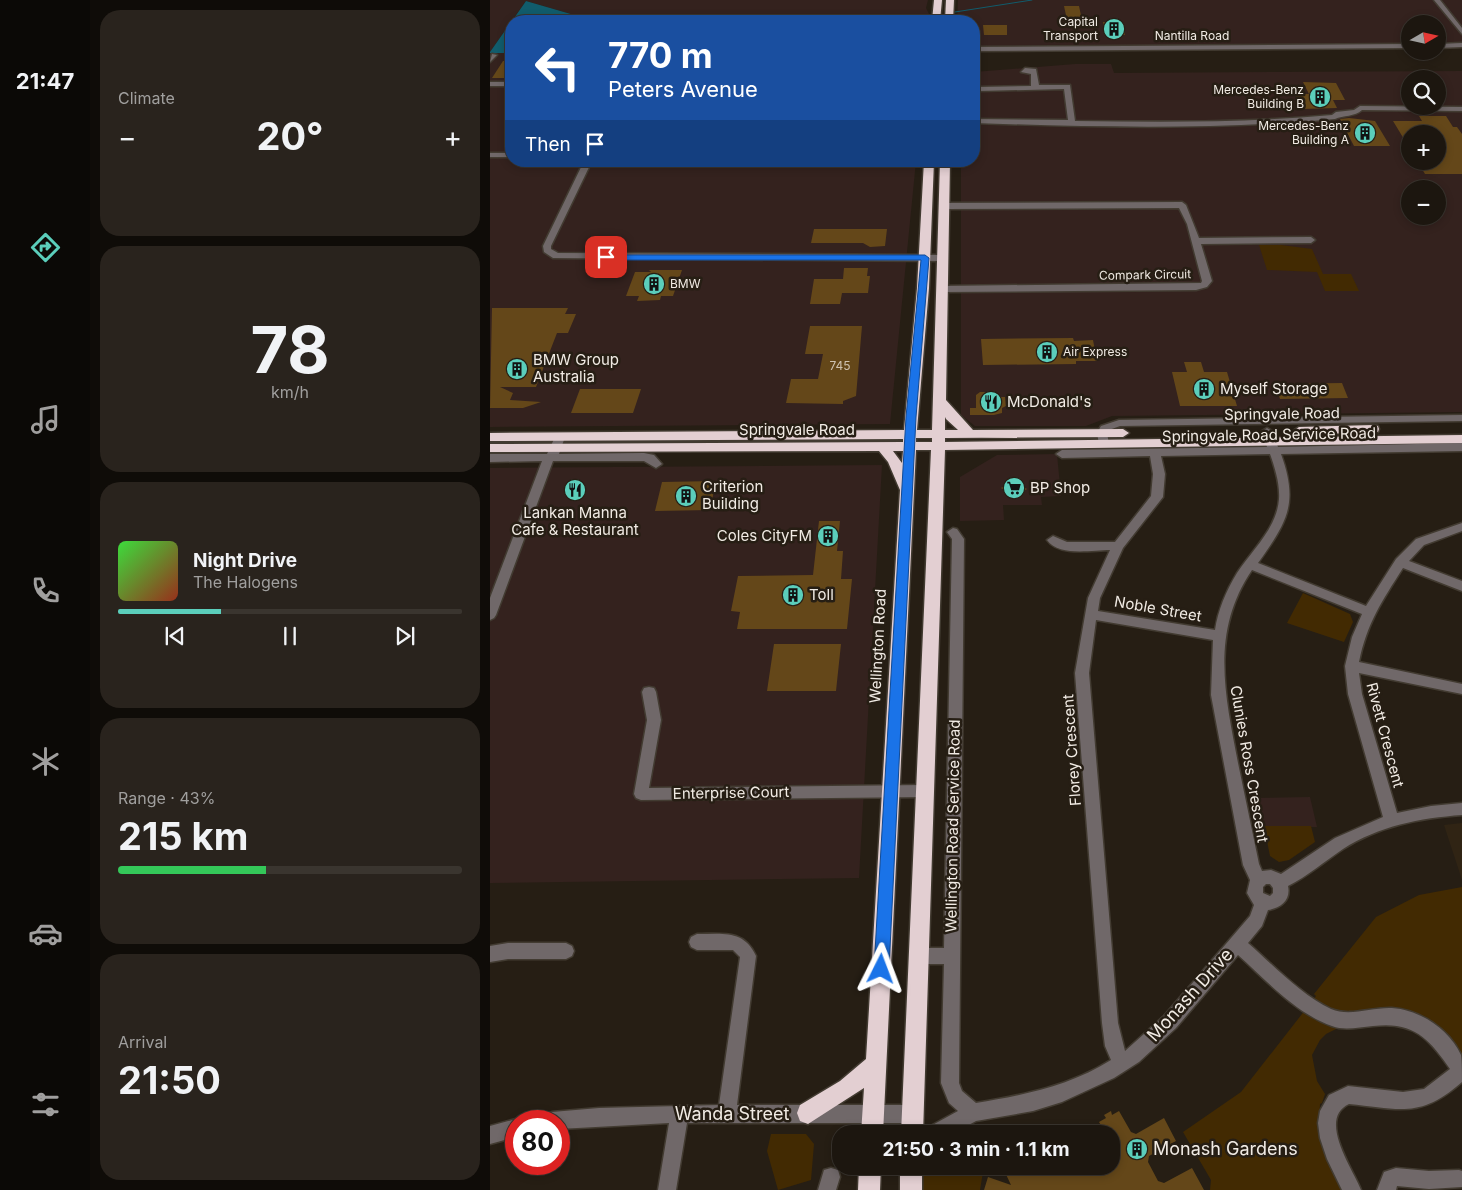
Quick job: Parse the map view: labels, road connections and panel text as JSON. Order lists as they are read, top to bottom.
{
  "streets": {
    "highway": ["Springvale Road", "Wellington Road"],
    "street": [
      "Nantilla Road",
      "Compark Circuit",
      "Springvale Road Service Road",
      "Noble Street",
      "Rivett Crescent",
      "Florey Crescent",
      "Clunies Ross Crescent",
      "Enterprise Court",
      "Wellington Road Service Road",
      "Monash Drive",
      "Wanda Street"
    ]
  },
  "crossings": [
    ["Springvale Road", "Springvale Road Service Road"],
    ["Springvale Road", "Wellington Road"],
    ["Springvale Road", "Clunies Ross Crescent"],
    ["Springvale Road Service Road", "Florey Crescent"],
    ["Springvale Road Service Road", "Clunies Ross Crescent"],
    ["Noble Street", "Florey Crescent"],
    ["Noble Street", "Clunies Ross Crescent"],
    ["Wellington Road", "Enterprise Court"],
    ["Wellington Road", "Wanda Street"],
    ["Florey Crescent", "Monash Drive"],
    ["Clunies Ross Crescent", "Monash Drive"],
    ["Wellington Road Service Road", "Monash Drive"]
  ],
  "places": {
    "building": [
      "Capital Transport",
      "Mercedes-Benz Building B",
      "Mercedes-Benz Building A",
      "BMW",
      "Air Express",
      "BMW Group Australia",
      "Myself Storage",
      "Criterion Building",
      "Coles CityFM",
      "Toll",
      "Monash Gardens"
    ],
    "restaurant": ["McDonald's", "Lankan Manna Cafe & Restaurant"],
    "supermarket": ["BP Shop"]
  },
  "house_numbers": ["745"],
  "north": "right",
  "page": {
    "tabs": "21:47",
    "tile": [
      "Climate",
      ["78", "km/h"],
      ["Range · 43%", "215 km"],
      ["Arrival", "21:50"]
    ],
    "map_buttons": ["+", "−"],
    "turn": ["770 m", "Peters Avenue"],
    "heat": ["−", "20°", "+"],
    "then": "Then",
    "song": ["Night Drive", "The Halogens"],
    "limit": "80",
    "trip": "21:50 · 3 min · 1.1 km"
  }
}
